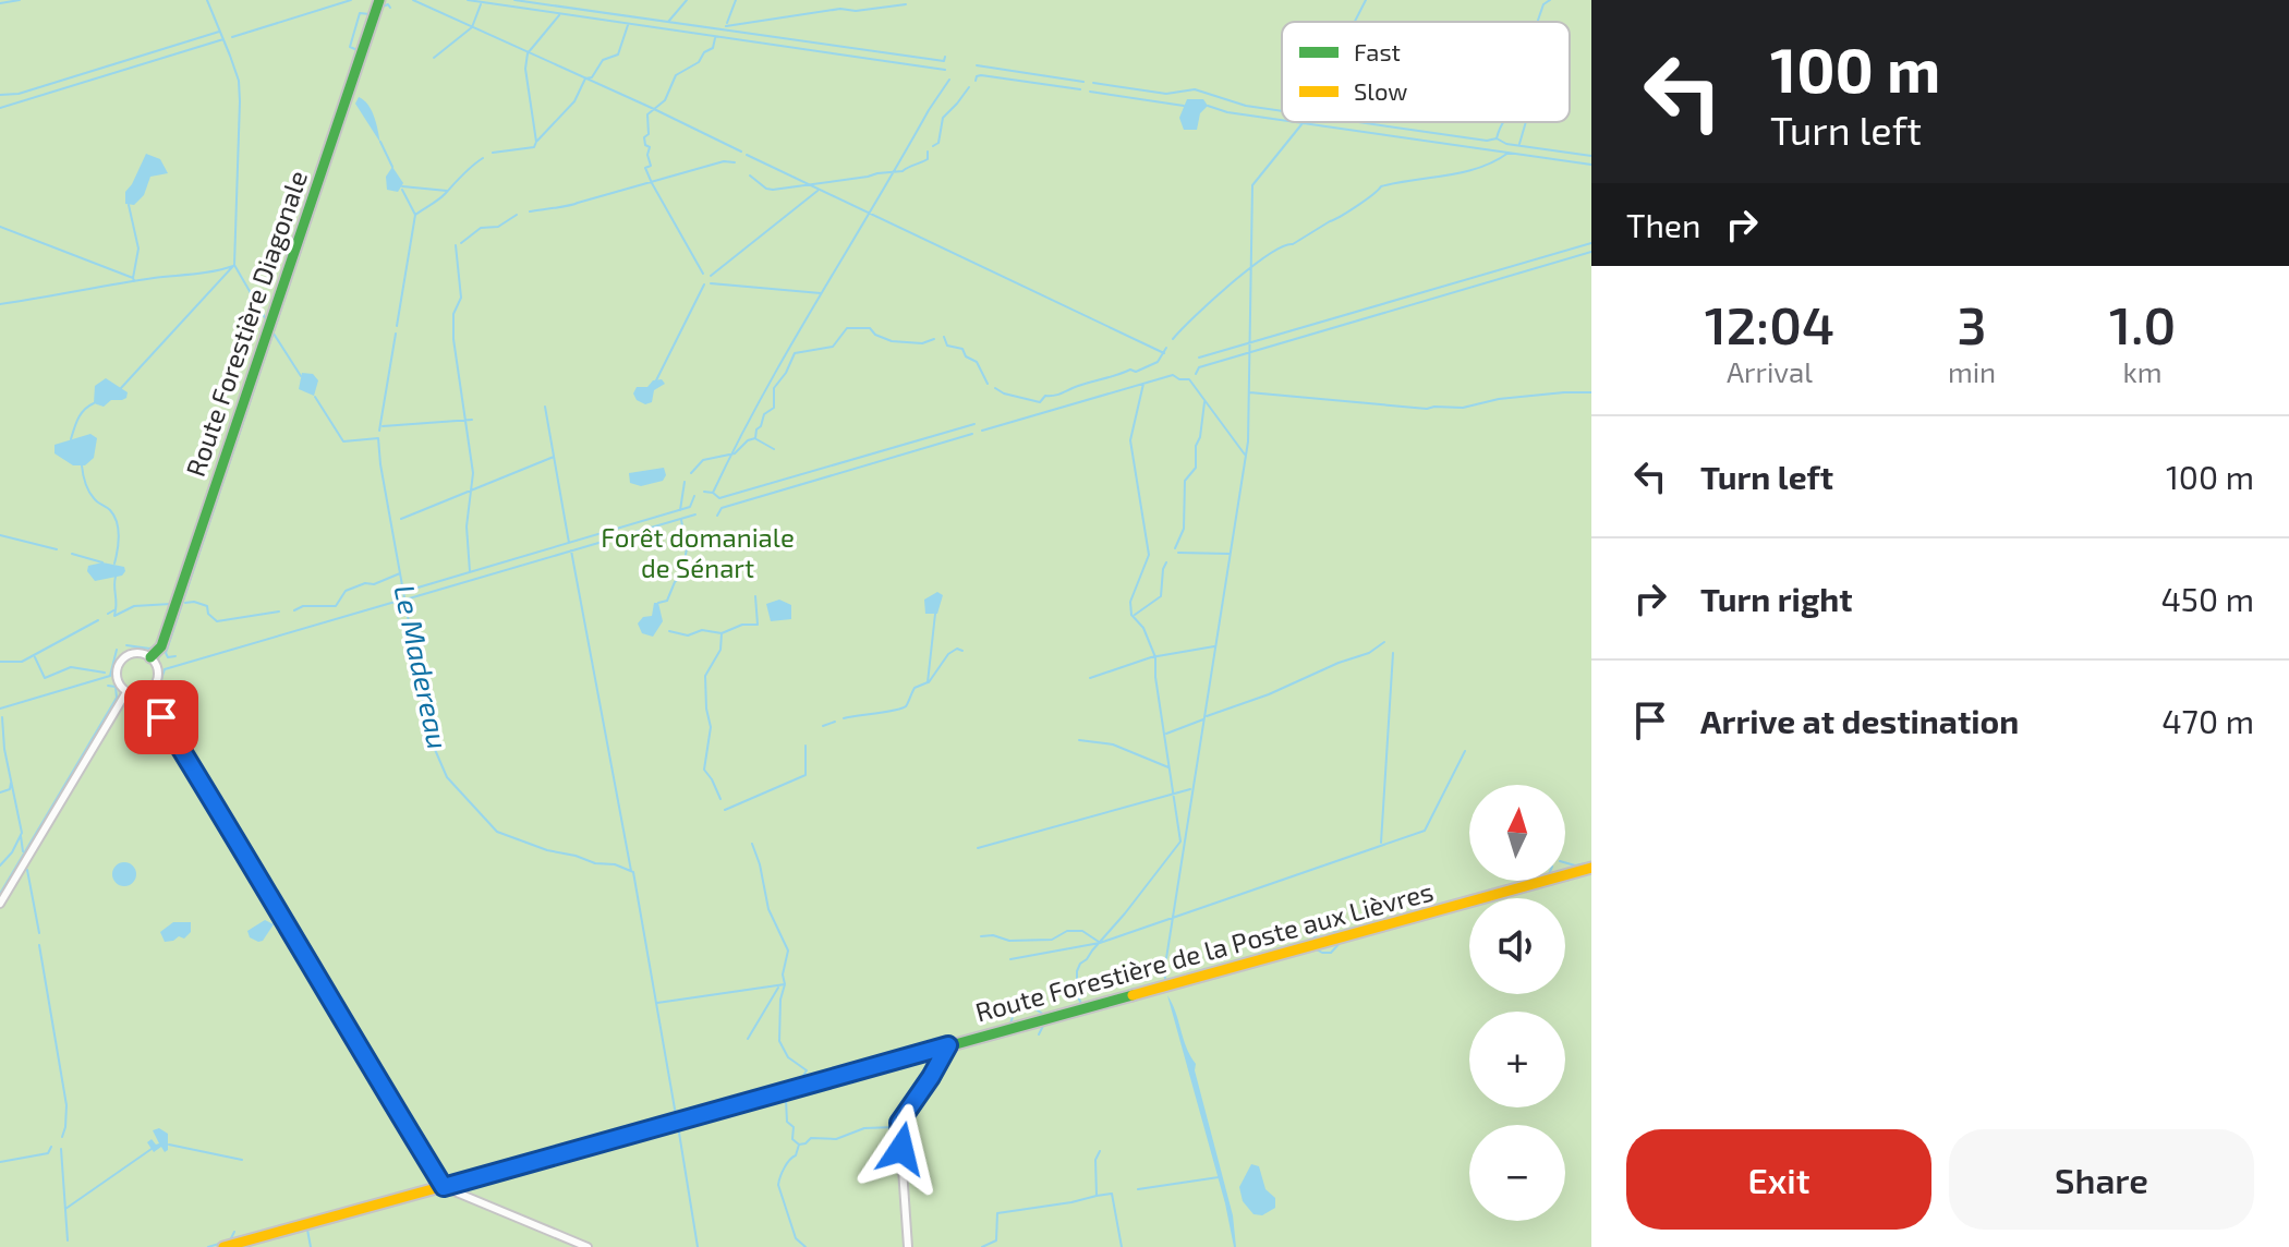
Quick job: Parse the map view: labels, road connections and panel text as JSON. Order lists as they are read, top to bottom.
{
  "streets": {
    "street": ["Route Forestière Diagonale", "Route Forestière de la Poste aux Lièvres"]
  },
  "water": ["Le Madereau"],
  "parks": ["Forêt domaniale de Sénart"],
  "legend": ["Fast", "Slow"],
  "north": "top",
  "page": {
    "turn": ["100 m", "Turn left"],
    "then": "Then",
    "eta": [
      "12:04",
      "Arrival",
      "3",
      "min",
      "1.0",
      "km"
    ],
    "list": [
      {
        "name": "Turn left",
        "value": "100 m"
      },
      {
        "name": "Turn right",
        "value": "450 m"
      },
      {
        "name": "Arrive at destination",
        "value": "470 m"
      }
    ],
    "map_buttons": ["+", "−"],
    "buttons": ["Exit", "Share"]
  }
}
